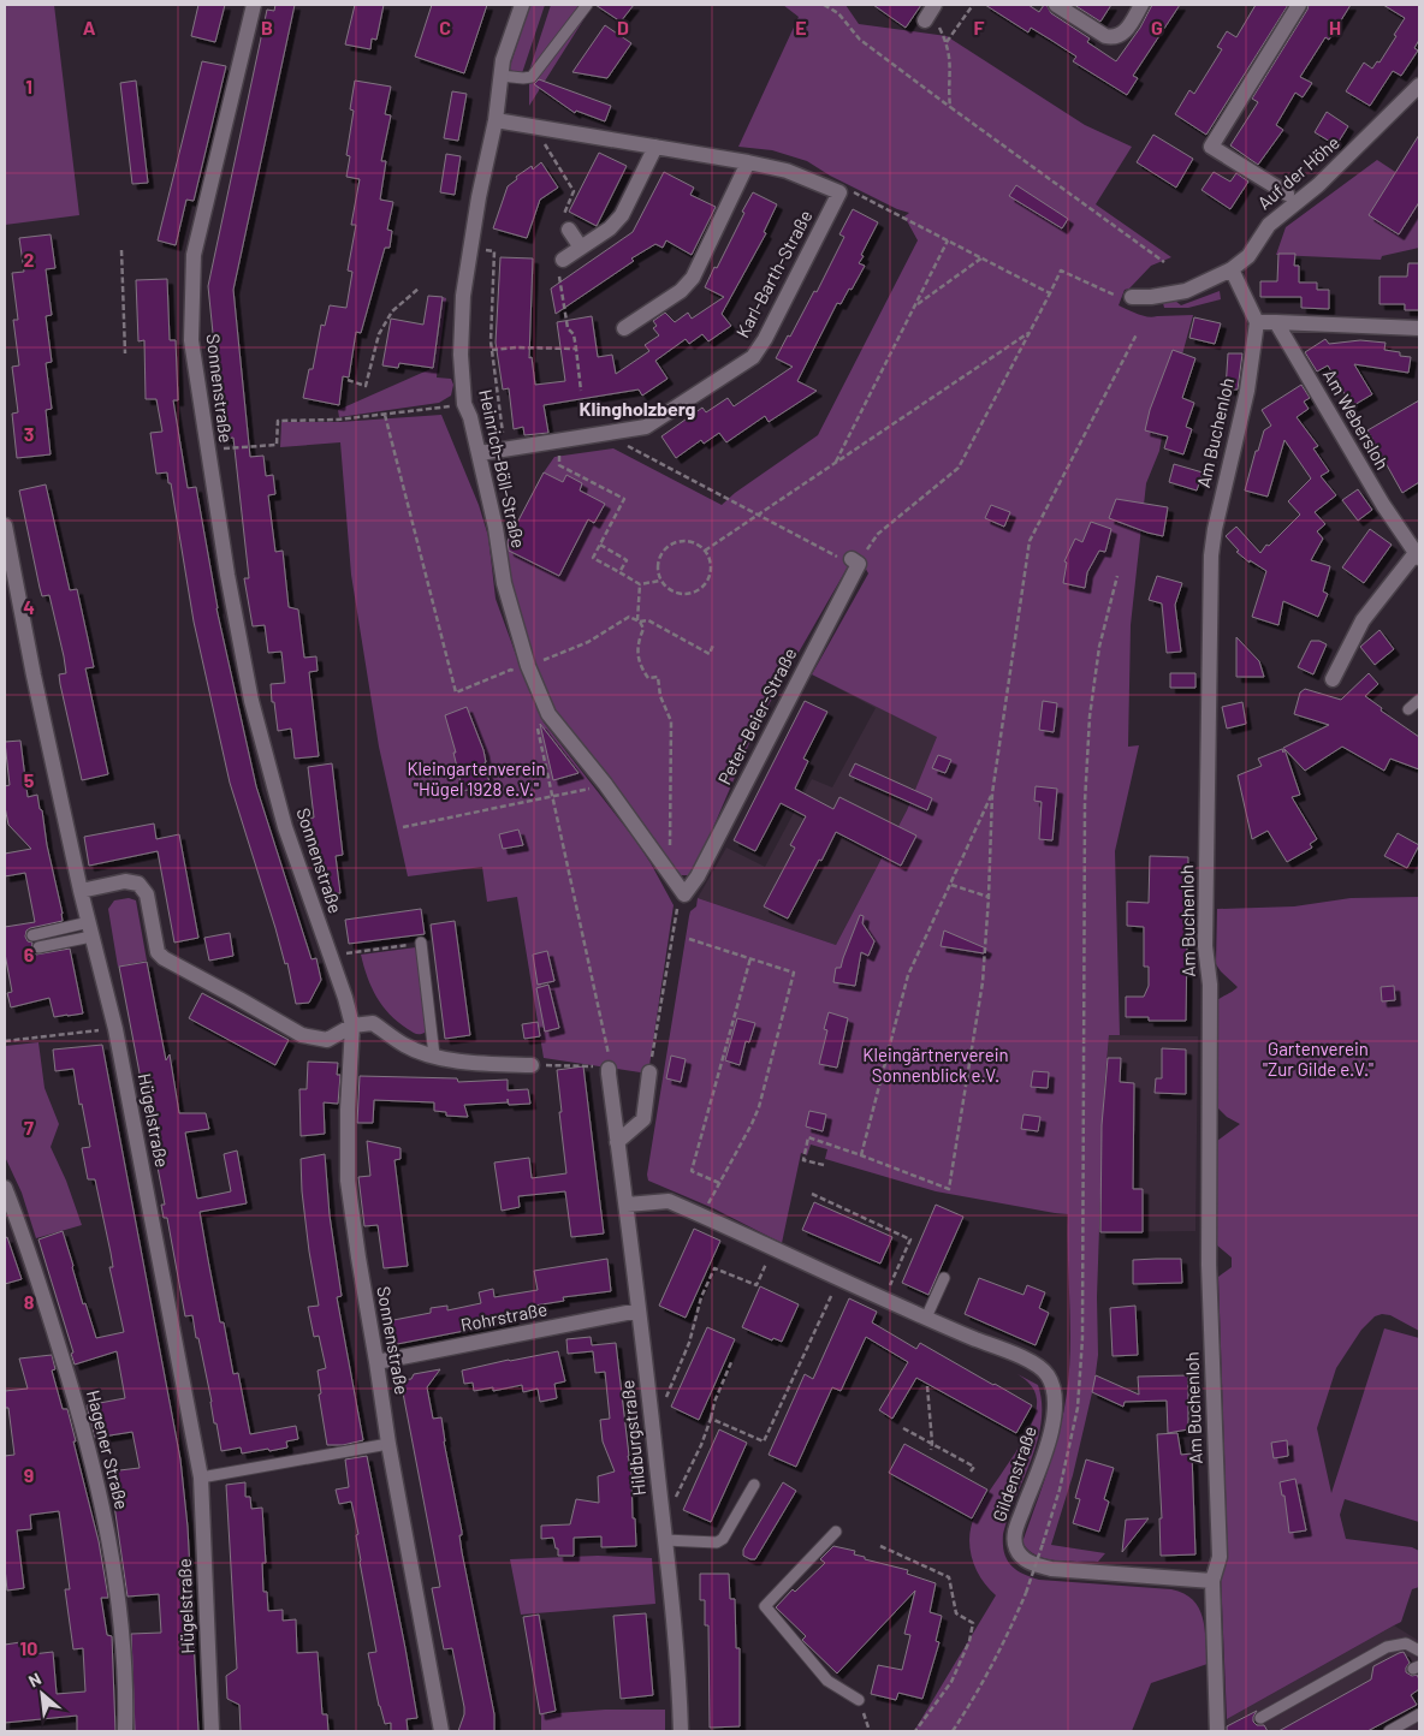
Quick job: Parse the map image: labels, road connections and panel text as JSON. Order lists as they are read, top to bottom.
{
  "streets": {
    "street": [
      "Auf der Höhe",
      "Karl-Barth-Straße",
      "Sonnenstraße",
      "Am Webersloh",
      "Am Buchenloh",
      "Heinrich-Böll-Straße",
      "Peter-Beier-Straße",
      "Hügelstraße",
      "Rohrstraße",
      "Hildburgstraße",
      "Hagener Straße",
      "Gildenstraße"
    ]
  },
  "crossings": [
    ["Karl-Barth-Straße", "Heinrich-Böll-Straße"],
    ["Sonnenstraße", "Rohrstraße"],
    ["Am Buchenloh", "Gildenstraße"],
    ["Heinrich-Böll-Straße", "Peter-Beier-Straße"],
    ["Rohrstraße", "Hildburgstraße"],
    ["Hildburgstraße", "Gildenstraße"]
  ],
  "districts": ["Klingholzberg"],
  "parks": ["Kleingartenverein \"Hügel 1928 e.V.\"", "Gartenverein \"Zur Gilde e.V.\"", "Kleingärtnerverein Sonnenblick e.V."],
  "north": "top left",
  "grid": {
    "columns": [
      "A",
      "B",
      "C",
      "D",
      "E",
      "F",
      "G",
      "H"
    ],
    "rows": [
      "1",
      "2",
      "3",
      "4",
      "5",
      "6",
      "7",
      "8",
      "9",
      "10"
    ]
  }
}
